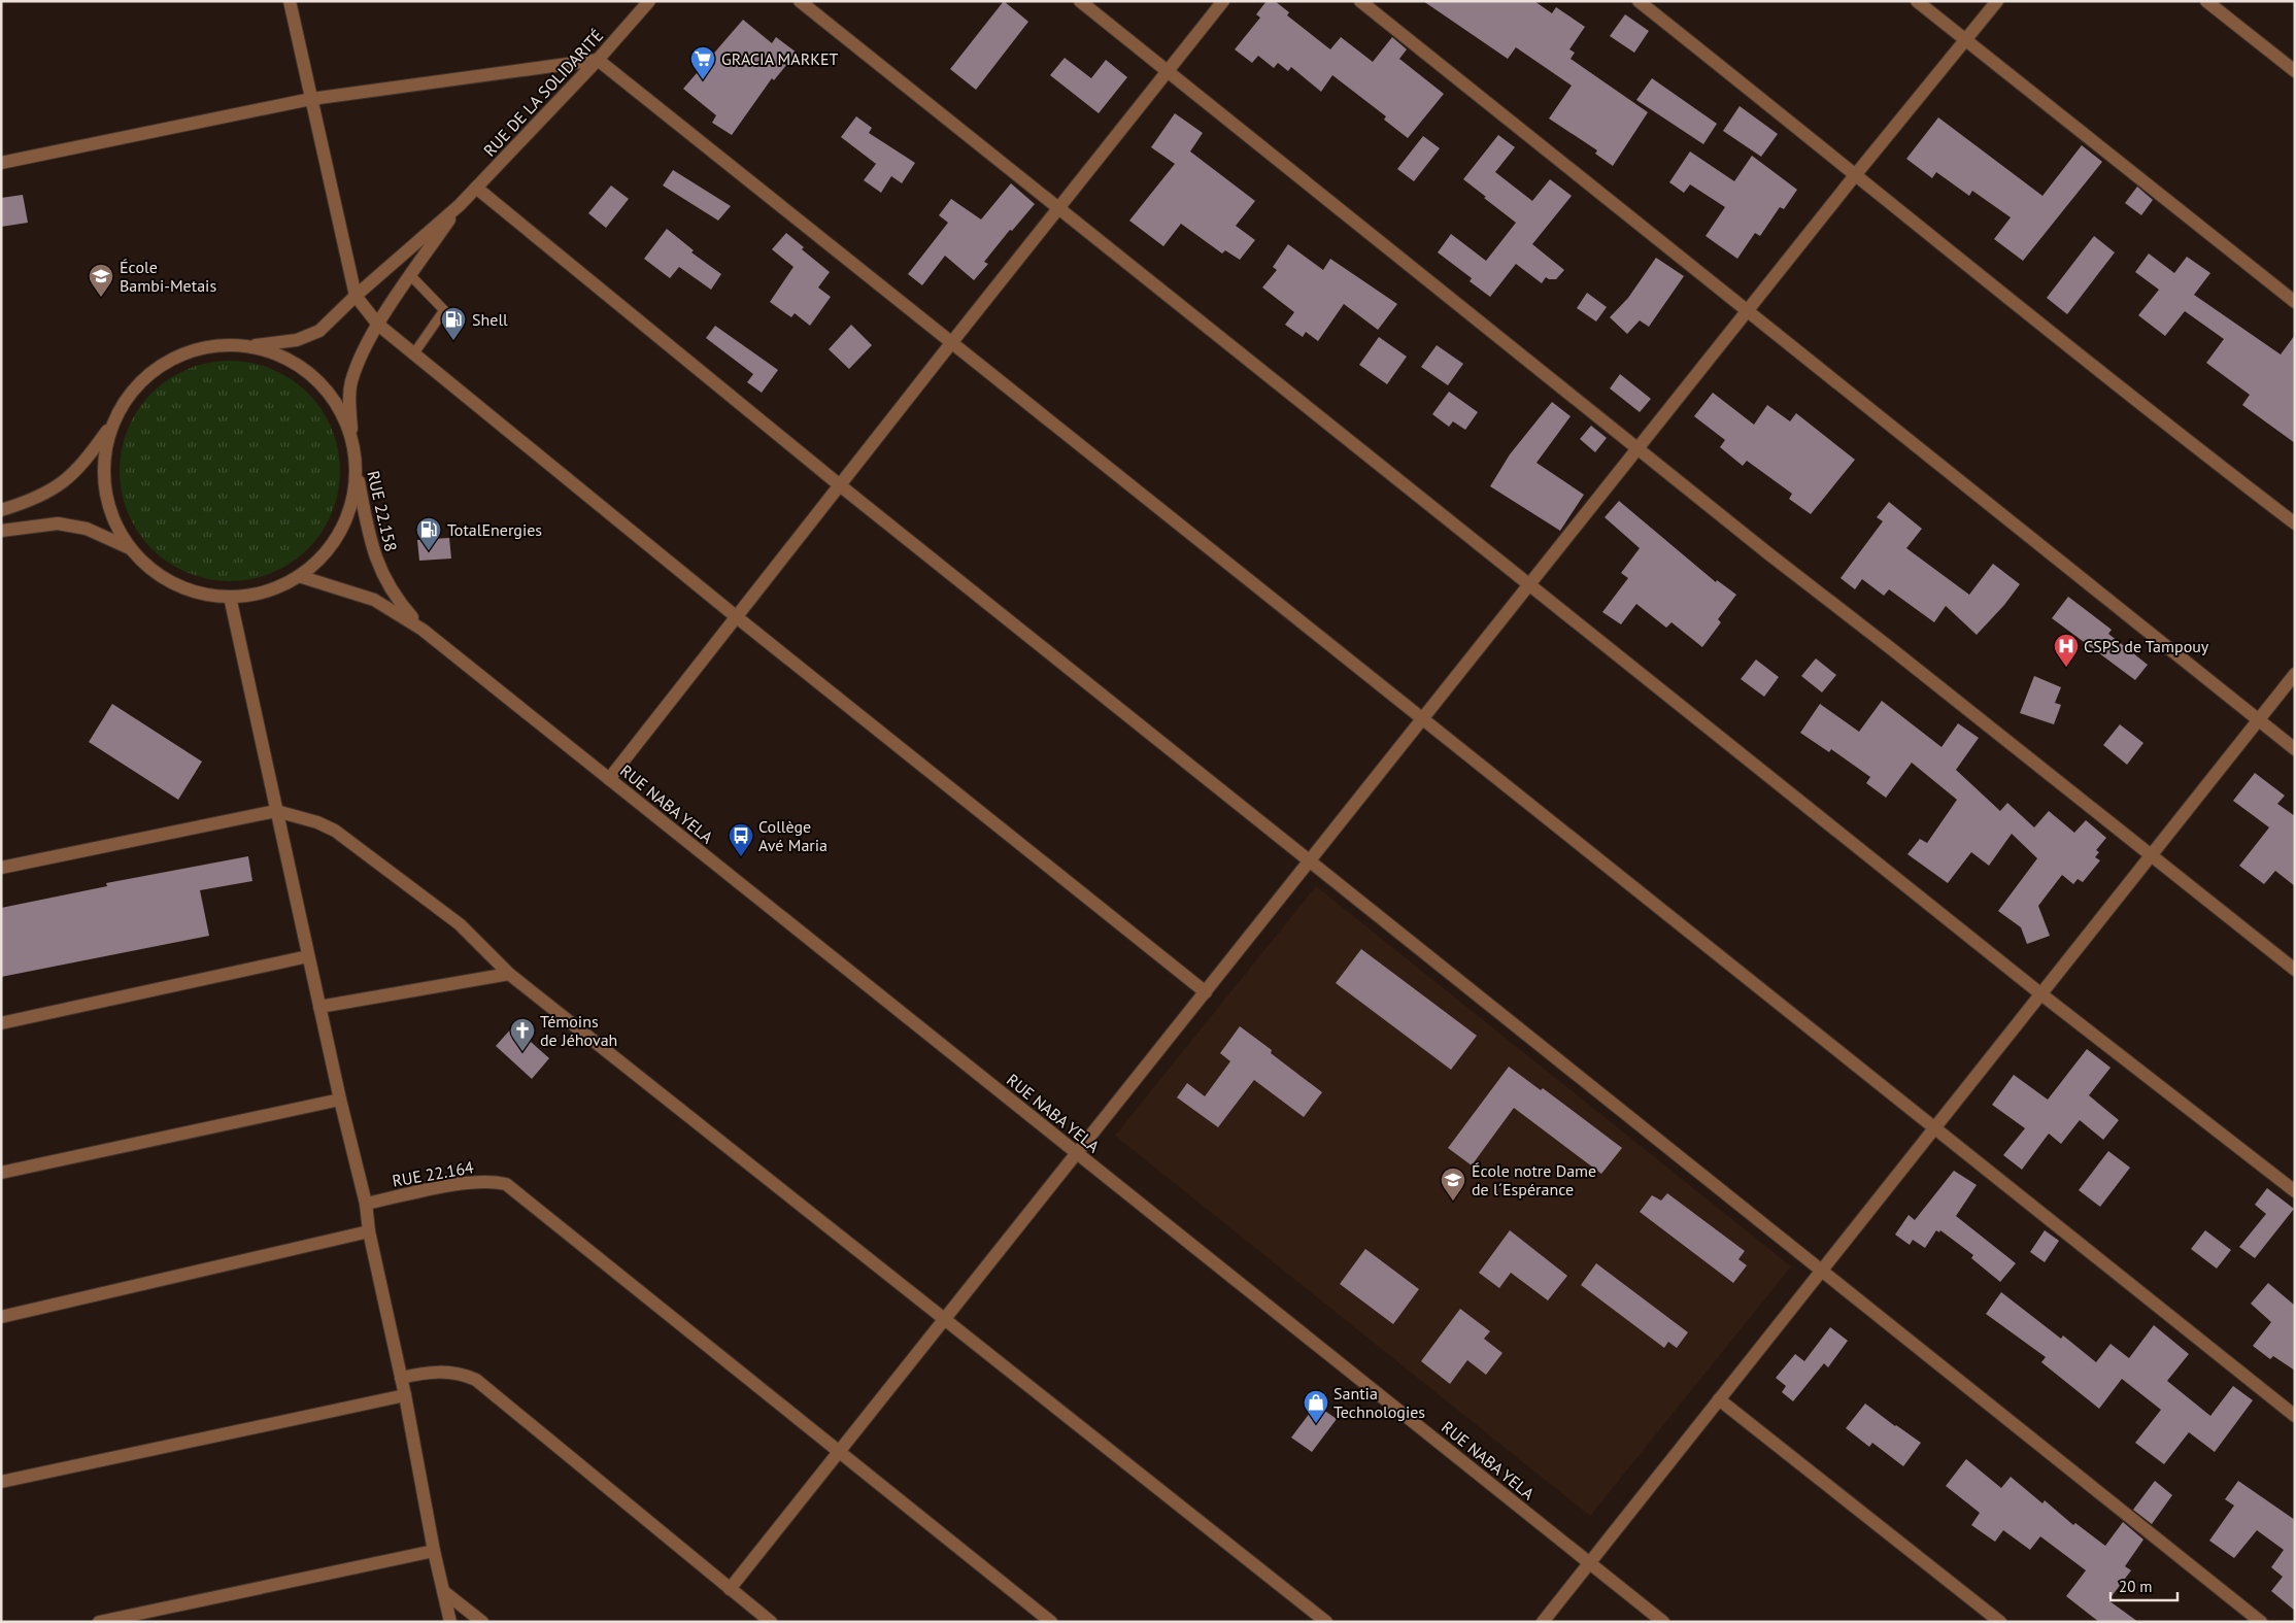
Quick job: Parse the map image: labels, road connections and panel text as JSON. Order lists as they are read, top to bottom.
{
  "streets": {
    "street": [
      "RUE DE LA SOLIDARITÉ",
      "RUE 22.158",
      "RUE NABA YELA",
      "RUE 22.164"
    ]
  },
  "crossings": [
    ["RUE 22.158", "RUE NABA YELA"]
  ],
  "places": {
    "supermarket": ["GRACIA MARKET"],
    "school or university": ["École Bambi-Metais", "École notre Dame de l´Espérance"],
    "fuel station": ["Shell", "TotalEnergies"],
    "hospital": ["CSPS de Tampouy"],
    "bus stop": ["Collège Avé Maria"],
    "church": ["Témoins de Jéhovah"],
    "shop": ["Santia Technologies"]
  },
  "scale_bar": "20 m"
}
